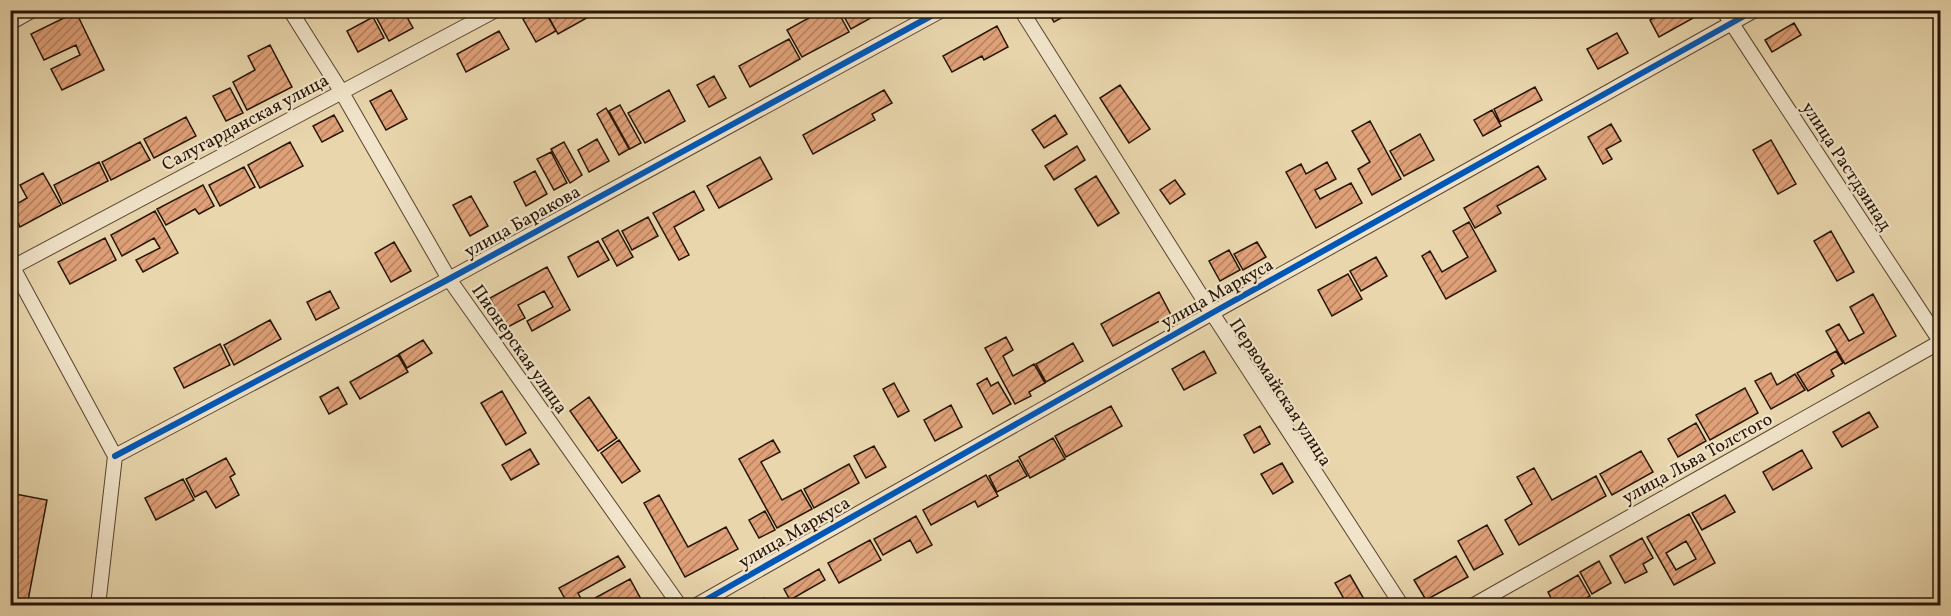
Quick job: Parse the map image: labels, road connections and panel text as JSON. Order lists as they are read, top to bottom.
{
  "streets": {
    "street": [
      "Салугарданская улица",
      "улица Растдзинад",
      "улица Баракова",
      "улица Маркуса",
      "Пионерская улица",
      "Первомайская улица",
      "улица Льва Толстого"
    ]
  },
  "crossings": [
    ["Салугарданская улица", "Пионерская улица"],
    ["улица Растдзинад", "улица Маркуса"],
    ["улица Растдзинад", "улица Льва Толстого"],
    ["улица Баракова", "Пионерская улица"],
    ["улица Маркуса", "Первомайская улица"]
  ]
}
